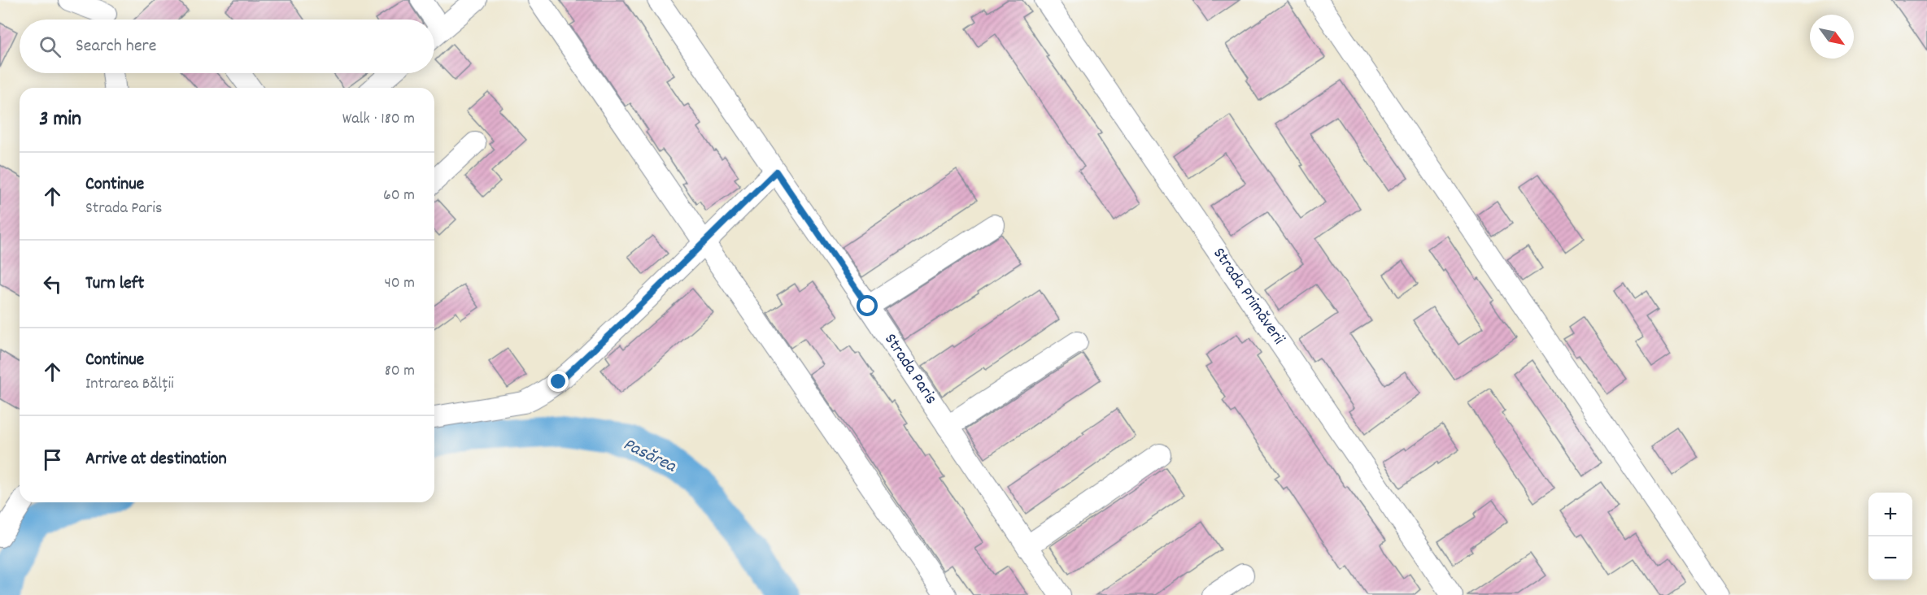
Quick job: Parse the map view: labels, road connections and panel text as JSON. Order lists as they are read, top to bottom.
{
  "streets": {
    "street": ["Strada Primăverii", "Strada Paris"]
  },
  "water": ["Pasărea"],
  "north": "bottom right",
  "page": {
    "search": "Search here",
    "heading": ["3 min", "Walk · 180 m"],
    "list": [
      ["Continue", "Strada Paris", "60 m"],
      ["Turn left", "40 m"],
      ["Continue", "Intrarea Bălții", "80 m"],
      "Arrive at destination"
    ],
    "map_buttons": ["+", "−"]
  }
}
